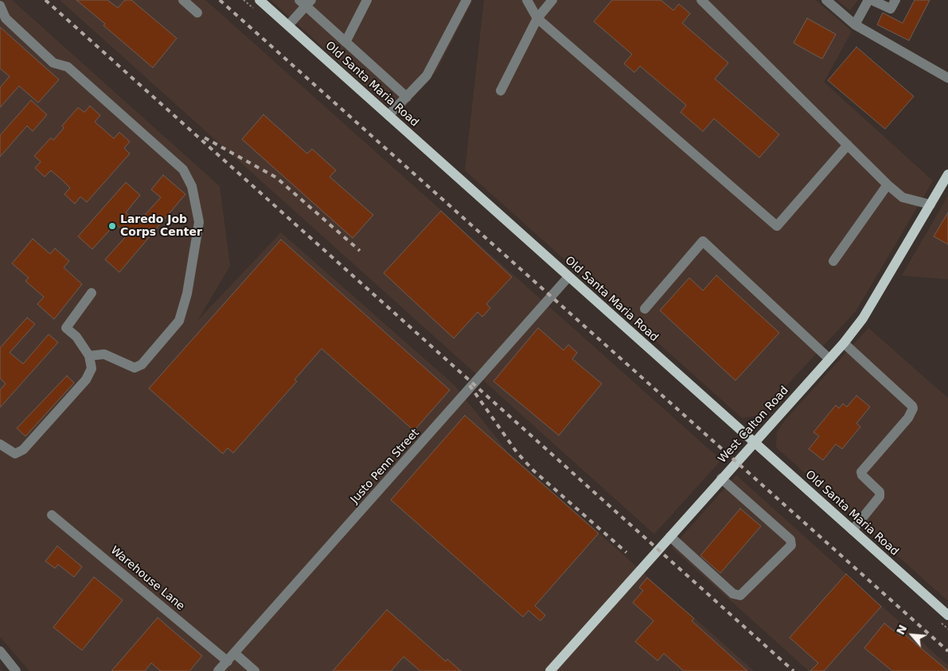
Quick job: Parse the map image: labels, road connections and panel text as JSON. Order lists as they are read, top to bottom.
{
  "streets": {
    "main road": ["Old Santa Maria Road", "West Calton Road"],
    "street": ["Justo Penn Street", "Warehouse Lane"]
  },
  "crossings": [
    ["Old Santa Maria Road", "West Calton Road"],
    ["Old Santa Maria Road", "Justo Penn Street"],
    ["Justo Penn Street", "Warehouse Lane"]
  ],
  "places": ["Laredo Job Corps Center"],
  "north": "top left"
}
